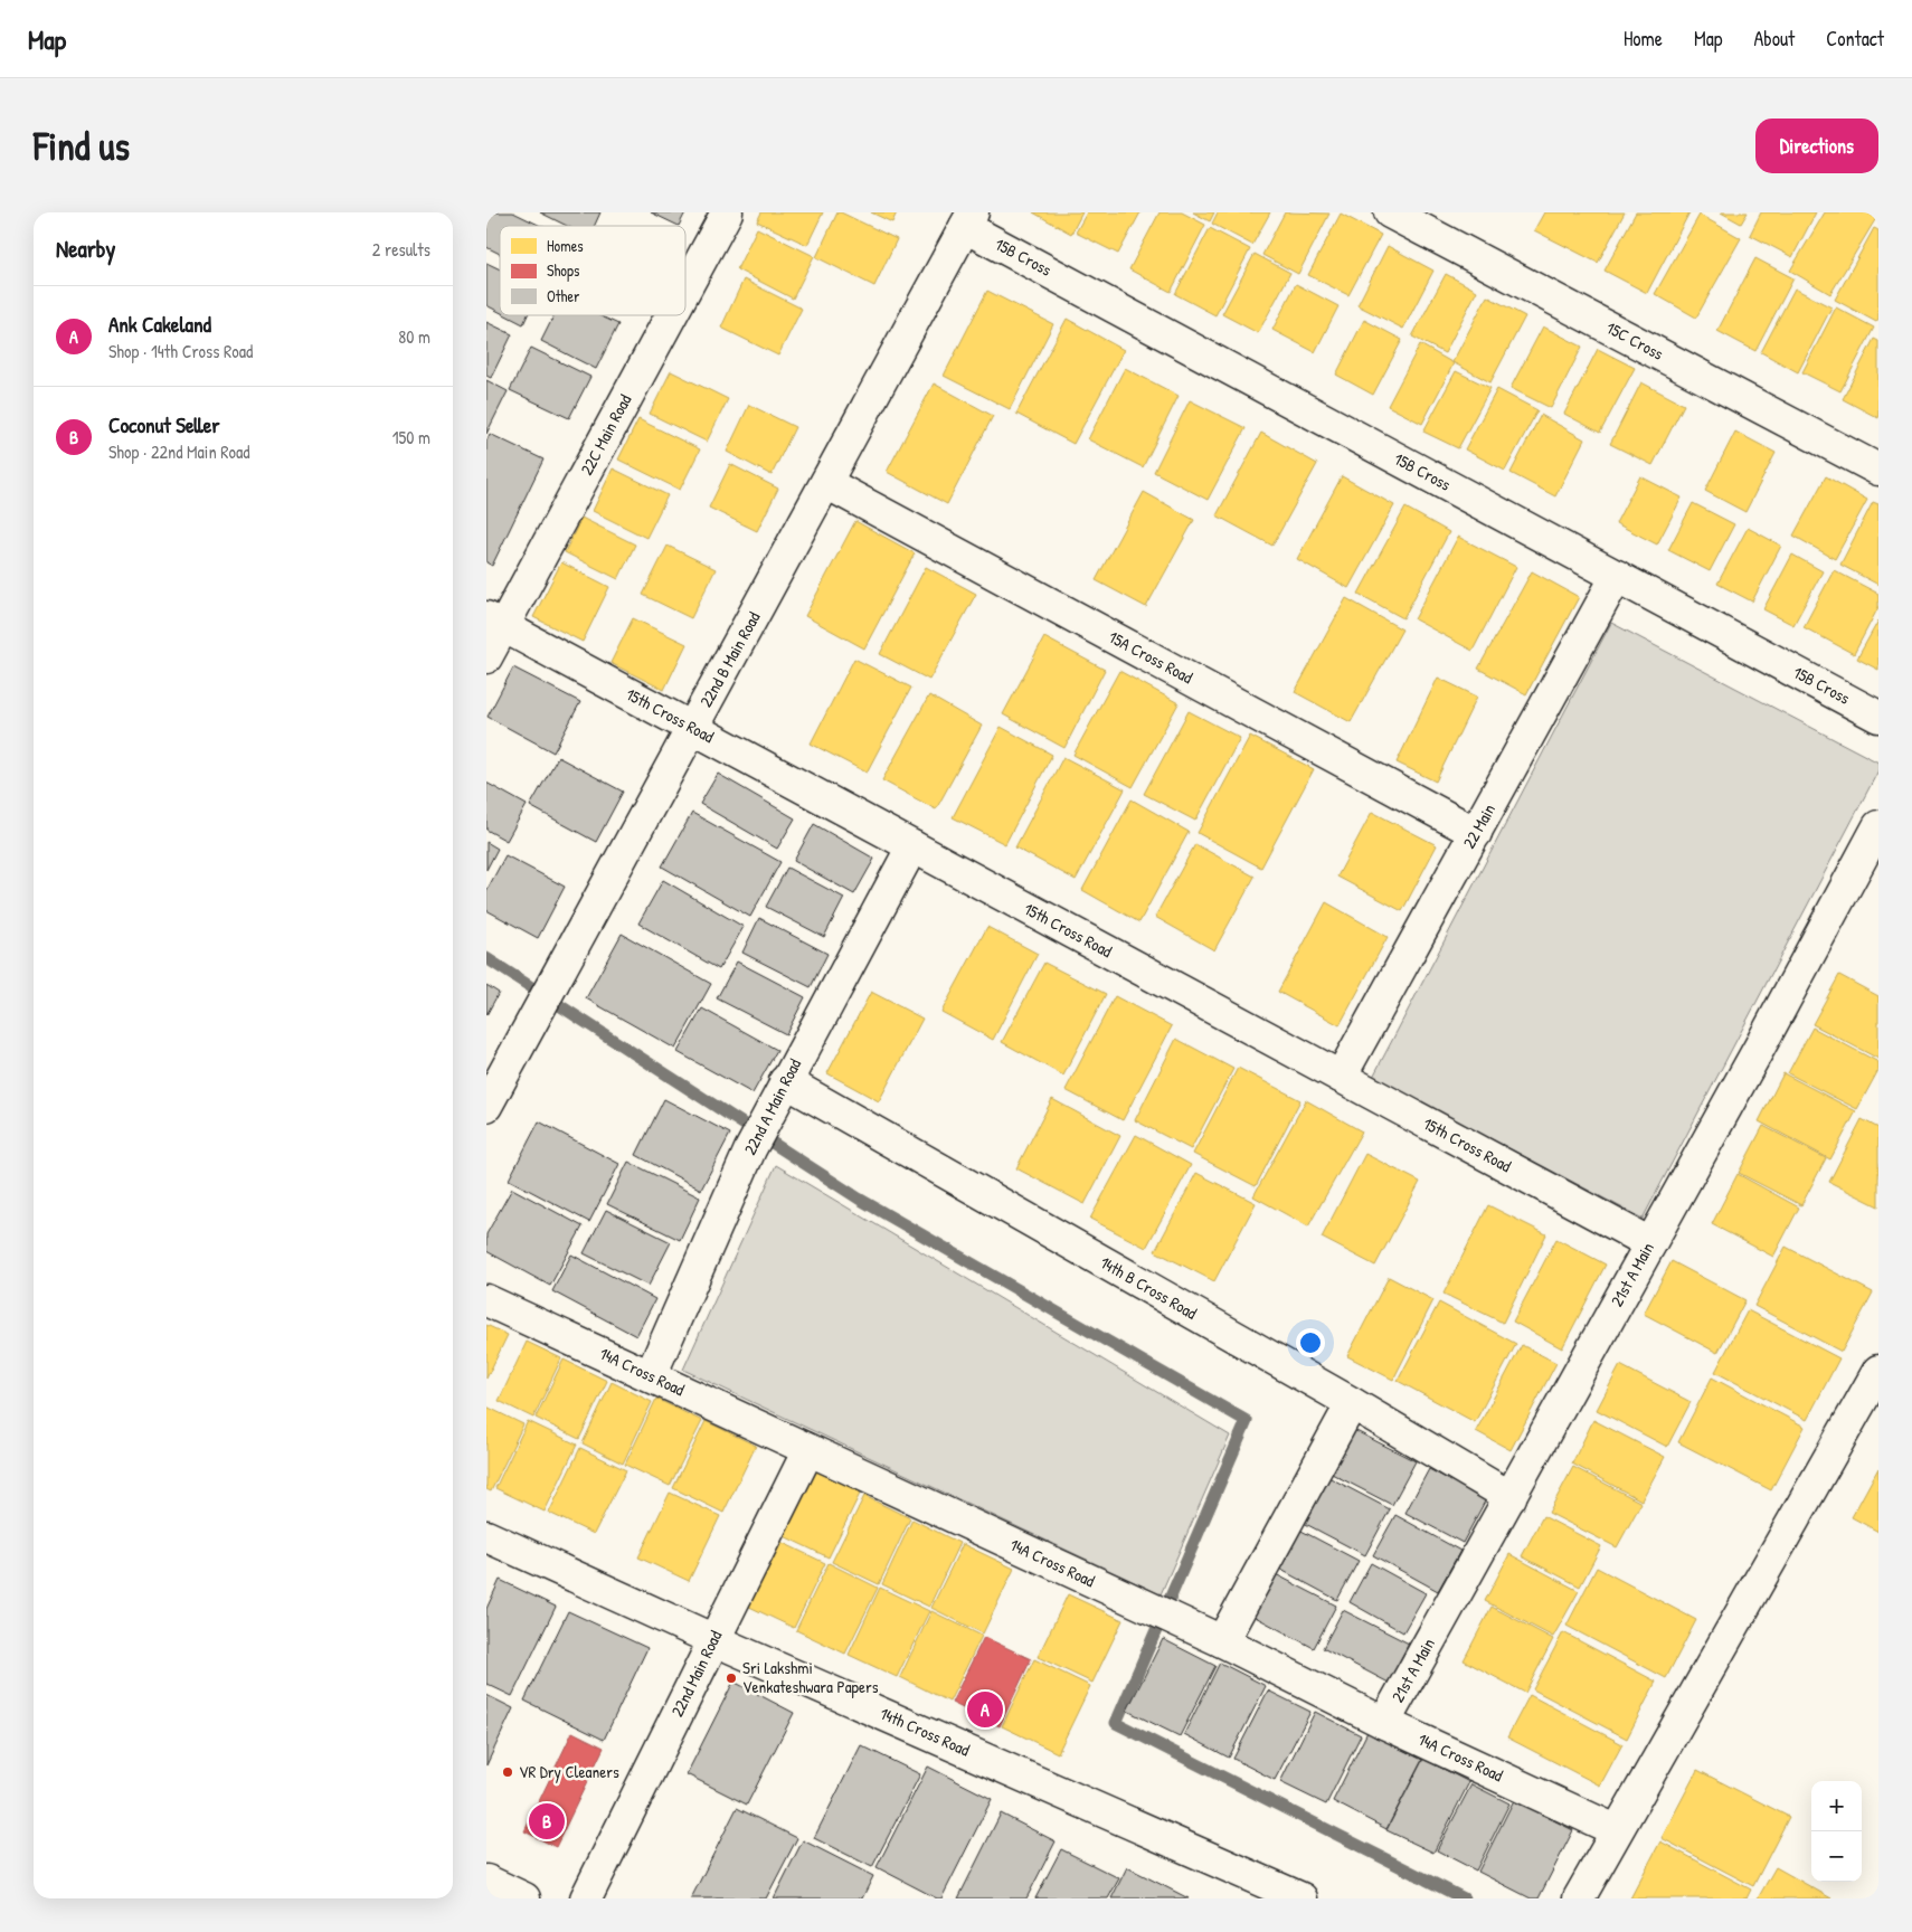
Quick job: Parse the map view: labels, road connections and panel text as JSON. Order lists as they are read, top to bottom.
{
  "streets": {
    "street": [
      "15B Cross",
      "15C Cross",
      "22C Main Road",
      "15A Cross Road",
      "22nd B Main Road",
      "15th Cross Road",
      "22 Main",
      "22nd A Main Road",
      "21st A Main",
      "14th B Cross Road",
      "14A Cross Road",
      "22nd Main Road",
      "14th Cross Road"
    ]
  },
  "crossings": [
    ["15B Cross", "22nd B Main Road"],
    ["15B Cross", "22 Main"],
    ["22C Main Road", "15th Cross Road"],
    ["15A Cross Road", "22nd B Main Road"],
    ["15A Cross Road", "22 Main"],
    ["22nd B Main Road", "15th Cross Road"],
    ["15th Cross Road", "22 Main"],
    ["15th Cross Road", "22nd A Main Road"],
    ["15th Cross Road", "21st A Main"],
    ["22nd A Main Road", "14th B Cross Road"],
    ["22nd A Main Road", "14A Cross Road"],
    ["21st A Main", "14th B Cross Road"],
    ["21st A Main", "14A Cross Road"],
    ["14A Cross Road", "22nd Main Road"],
    ["22nd Main Road", "14th Cross Road"]
  ],
  "places": ["Sri Lakshmi Venkateshwara Papers", "VR Dry Cleaners"],
  "legend": ["Homes", "Shops", "Other"],
  "page": {
    "header": "Map",
    "nav": [
      "Home",
      "Map",
      "About",
      "Contact"
    ],
    "buttons": "Directions",
    "title": "Find us",
    "heading": ["Nearby", "2 results"],
    "list": [
      {
        "mark": "A",
        "name": "Ank Cakeland",
        "note": "Shop · 14th Cross Road",
        "value": "80 m"
      },
      {
        "mark": "B",
        "name": "Coconut Seller",
        "note": "Shop · 22nd Main Road",
        "value": "150 m"
      }
    ],
    "pins": ["A", "B"],
    "map_buttons": ["+", "−"]
  }
}
